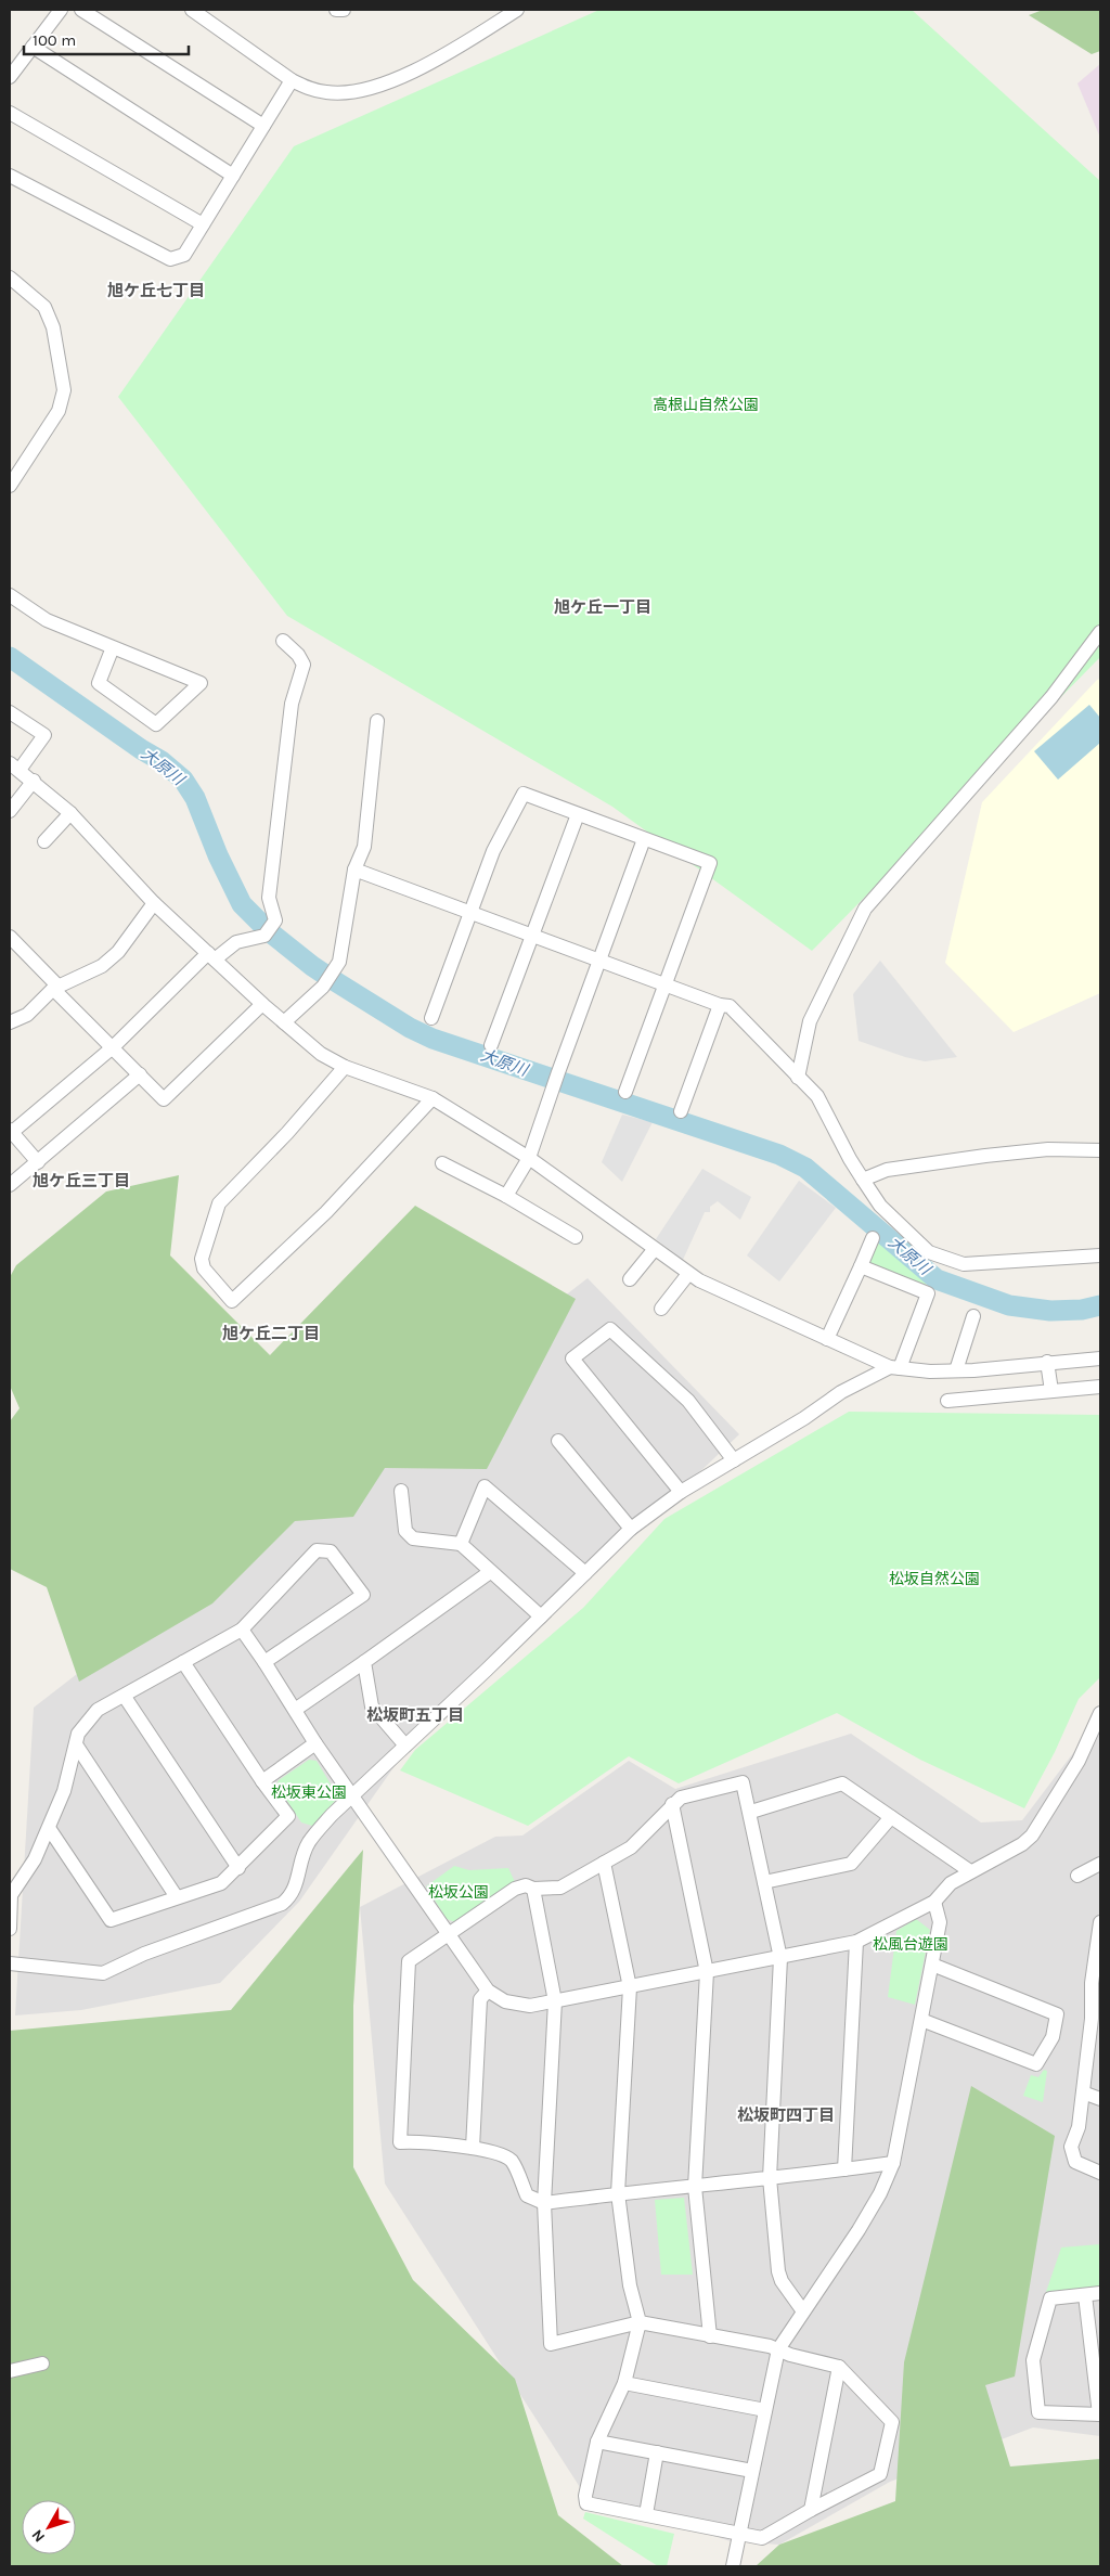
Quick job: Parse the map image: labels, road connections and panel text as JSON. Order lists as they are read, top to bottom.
{
  "districts": [
    "旭ケ丘七丁目",
    "旭ケ丘一丁目",
    "旭ケ丘三丁目",
    "旭ケ丘二丁目",
    "松坂町五丁目",
    "松坂町四丁目"
  ],
  "water": ["大原川"],
  "parks": [
    "高根山自然公園",
    "松坂自然公園",
    "松坂東公園",
    "松坂公園",
    "松風台遊園"
  ],
  "scale_bar": "100 m",
  "north": "bottom left"
}
